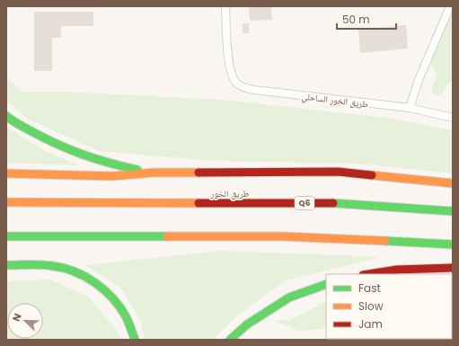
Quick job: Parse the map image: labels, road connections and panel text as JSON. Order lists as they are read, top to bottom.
{
  "streets": {
    "highway": ["طريق الخور", "Q6"],
    "street": ["طريق الخور الساحلي"]
  },
  "legend": ["Fast", "Slow", "Jam"],
  "scale_bar": "50 m",
  "north": "top left"
}
